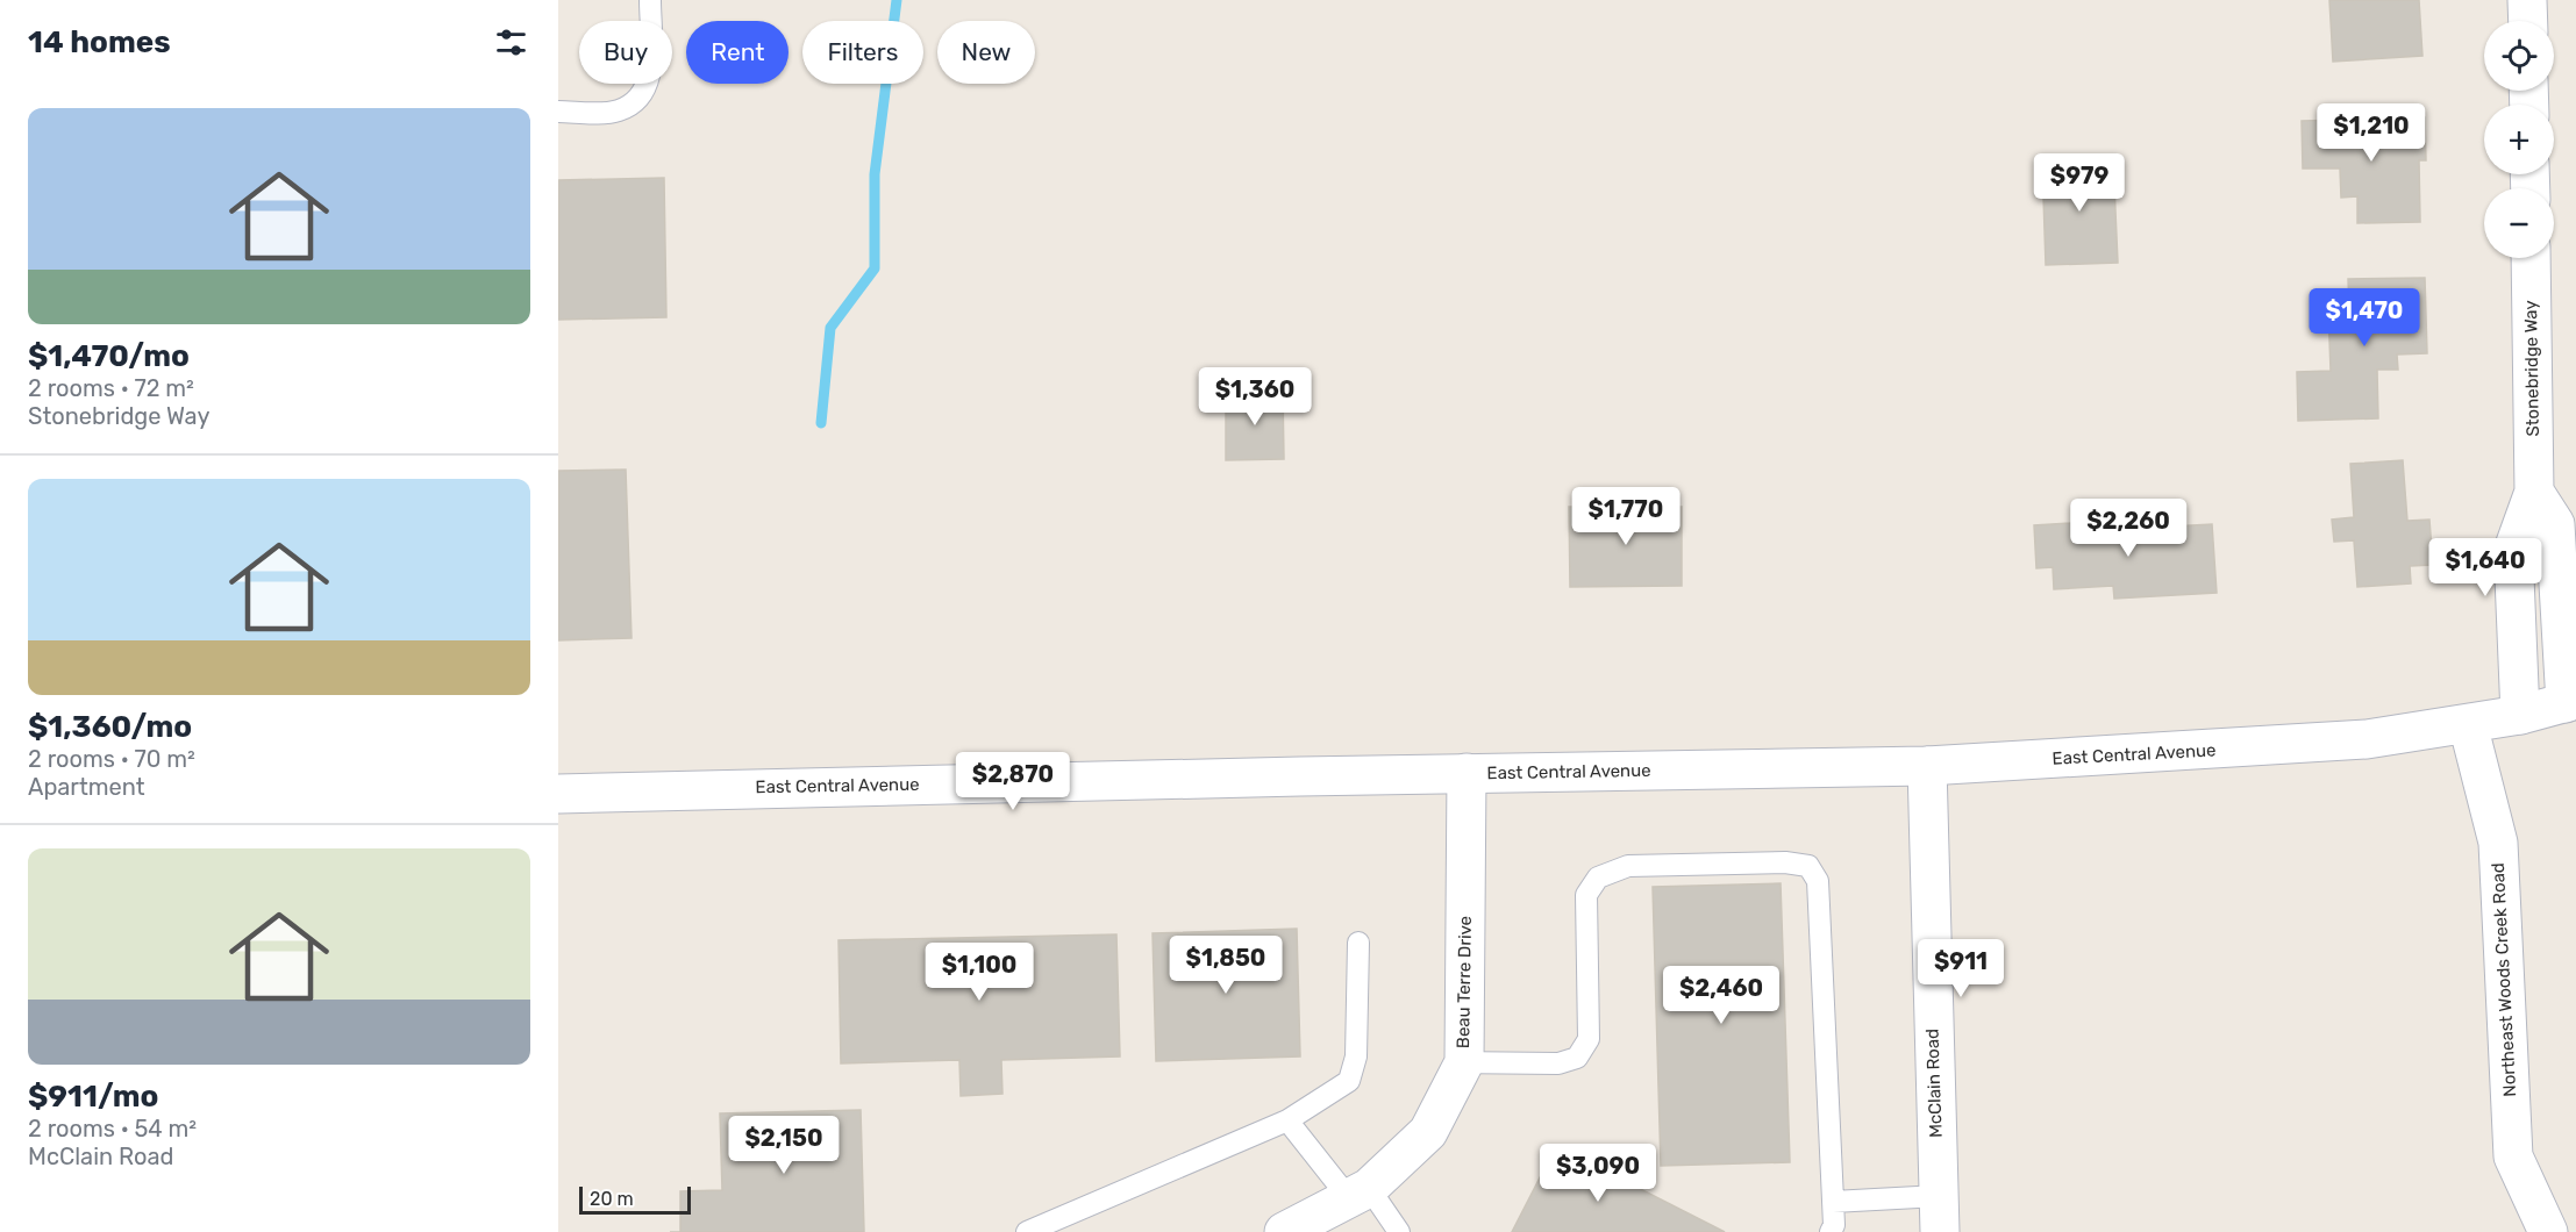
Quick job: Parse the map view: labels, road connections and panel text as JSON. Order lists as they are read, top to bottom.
{
  "streets": {
    "street": [
      "Stonebridge Way",
      "East Central Avenue",
      "Northeast Woods Creek Road",
      "Beau Terre Drive",
      "McClain Road"
    ]
  },
  "crossings": [
    ["Stonebridge Way", "East Central Avenue"],
    ["East Central Avenue", "Northeast Woods Creek Road"],
    ["East Central Avenue", "Beau Terre Drive"],
    ["East Central Avenue", "McClain Road"]
  ],
  "scale_bar": "20 m",
  "page": {
    "heading": "14 homes",
    "map_buttons": ["+", "−"],
    "chip": [
      "Buy",
      "Rent",
      "Filters",
      "New"
    ],
    "list": [
      {
        "name": "$1,470/mo",
        "note": "2 rooms · 72 m² · Stonebridge Way"
      },
      {
        "name": "$1,360/mo",
        "note": "2 rooms · 70 m² · Apartment"
      },
      {
        "name": "$911/mo",
        "note": "2 rooms · 54 m² · McClain Road"
      }
    ],
    "price": [
      "$1,210",
      "$979",
      "$1,470",
      "$1,360",
      "$1,770",
      "$2,260",
      "$1,640",
      "$2,870",
      "$1,850",
      "$911",
      "$1,100",
      "$2,460",
      "$2,150",
      "$3,090"
    ],
    "scale": "20 m"
  }
}
